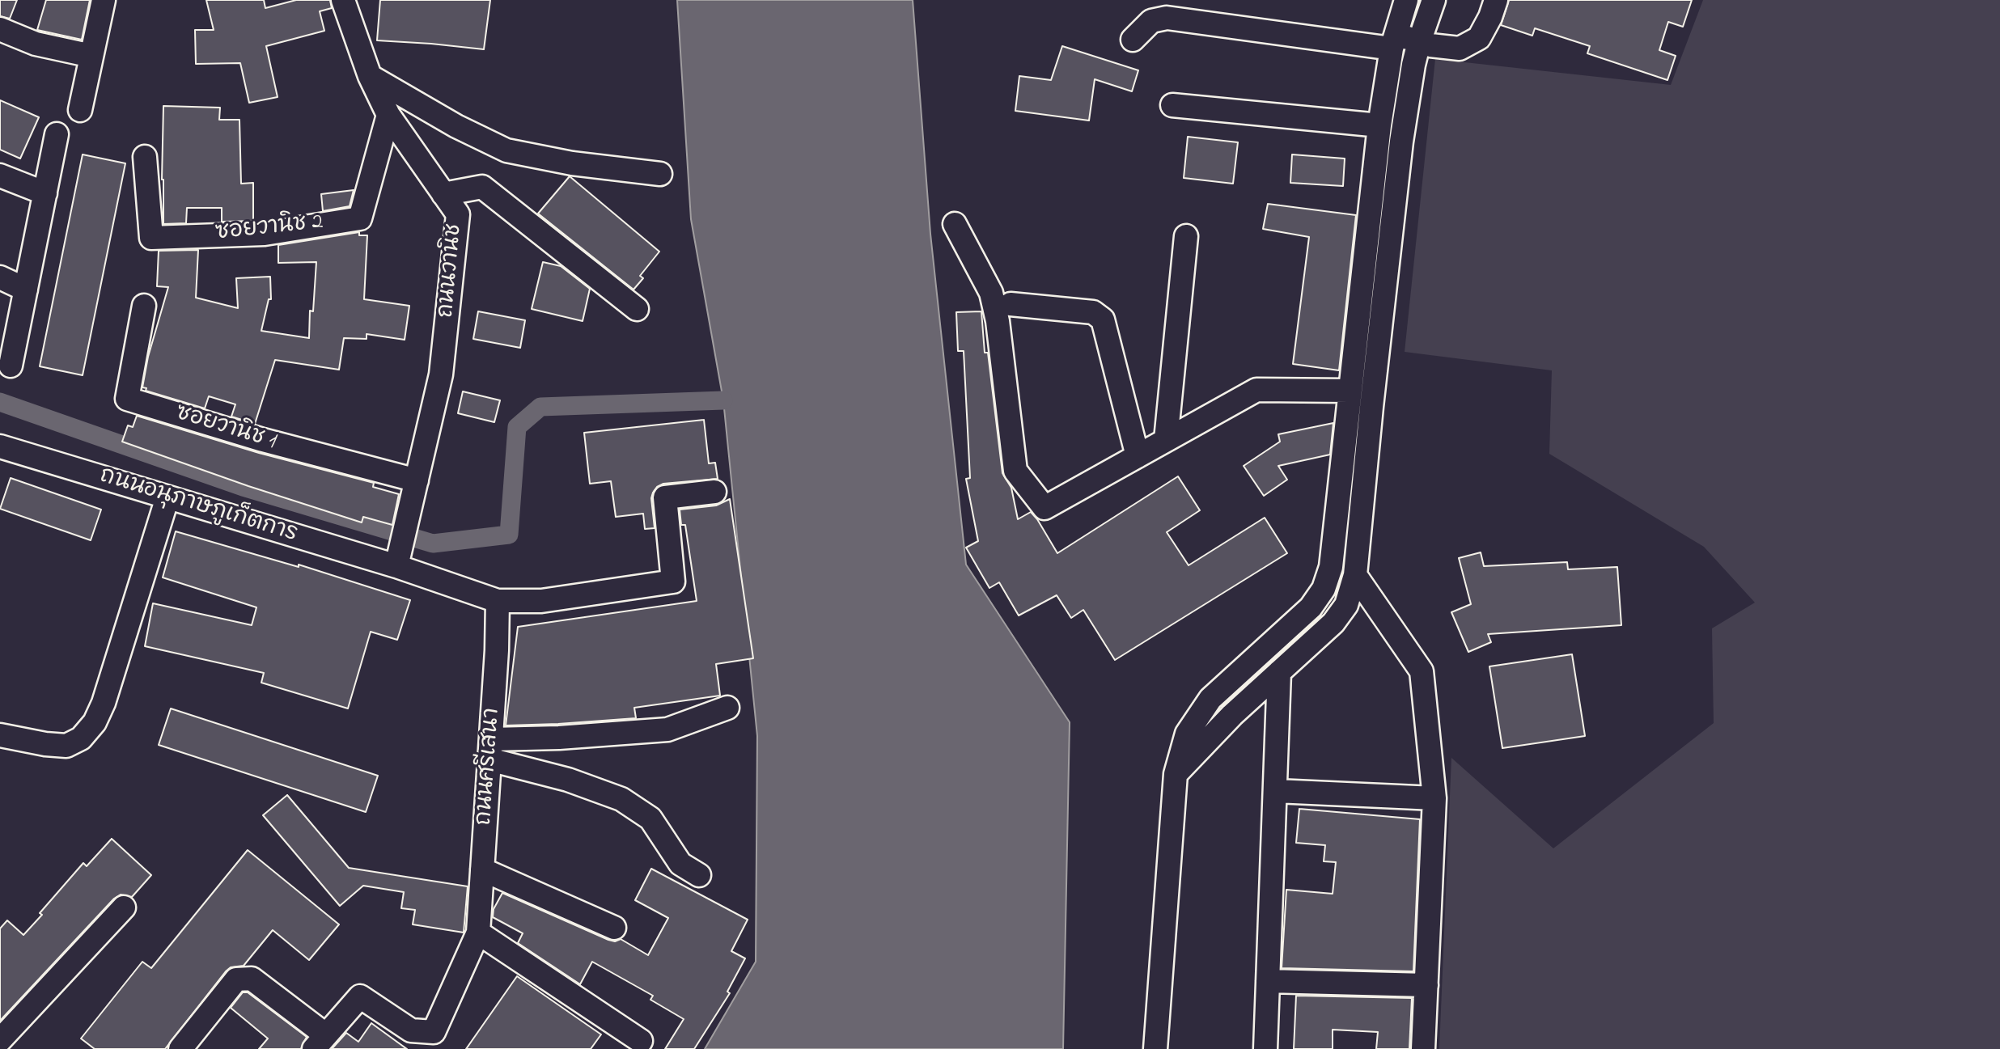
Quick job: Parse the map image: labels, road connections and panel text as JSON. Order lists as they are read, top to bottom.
{
  "streets": {
    "street": [
      "ซอยวานิช 2",
      "ถนนวานิช",
      "ซอยวานิช 1",
      "ถนนอนุภาษภูเก็ตการ",
      "ถนนศรีเสนา"
    ]
  },
  "crossings": [
    ["ซอยวานิช 2", "ถนนวานิช"],
    ["ถนนวานิช", "ซอยวานิช 1"],
    ["ถนนวานิช", "ถนนอนุภาษภูเก็ตการ"],
    ["ถนนอนุภาษภูเก็ตการ", "ถนนศรีเสนา"]
  ]
}
